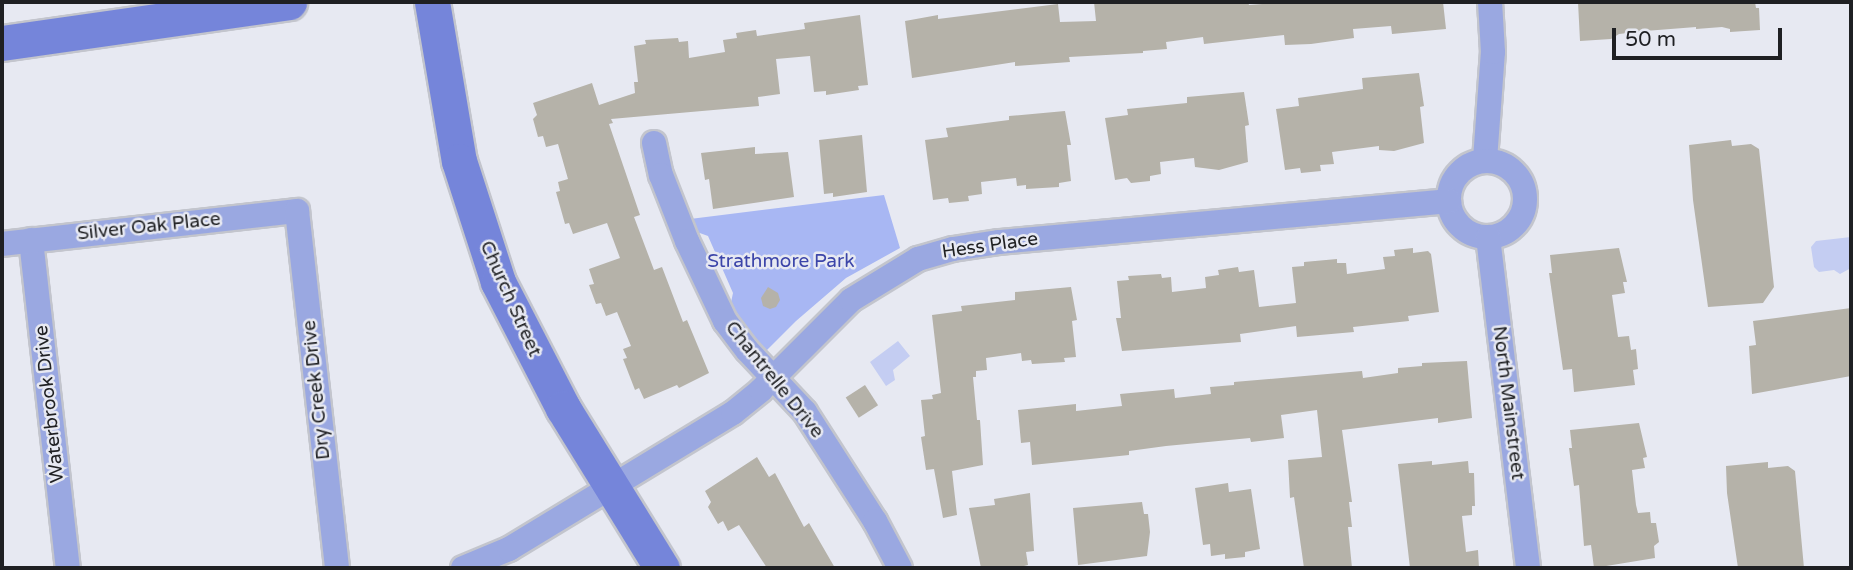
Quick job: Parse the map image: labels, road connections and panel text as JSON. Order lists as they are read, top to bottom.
{
  "streets": {
    "main road": ["Church Street"],
    "street": [
      "Silver Oak Place",
      "Hess Place",
      "Chantrelle Drive",
      "Dry Creek Drive",
      "North Mainstreet",
      "Waterbrook Drive"
    ]
  },
  "crossings": [
    ["Silver Oak Place", "Dry Creek Drive"],
    ["Silver Oak Place", "Waterbrook Drive"],
    ["Hess Place", "Church Street"],
    ["Hess Place", "Chantrelle Drive"],
    ["Hess Place", "North Mainstreet"]
  ],
  "parks": ["Strathmore Park"],
  "scale_bar": "50 m"
}
